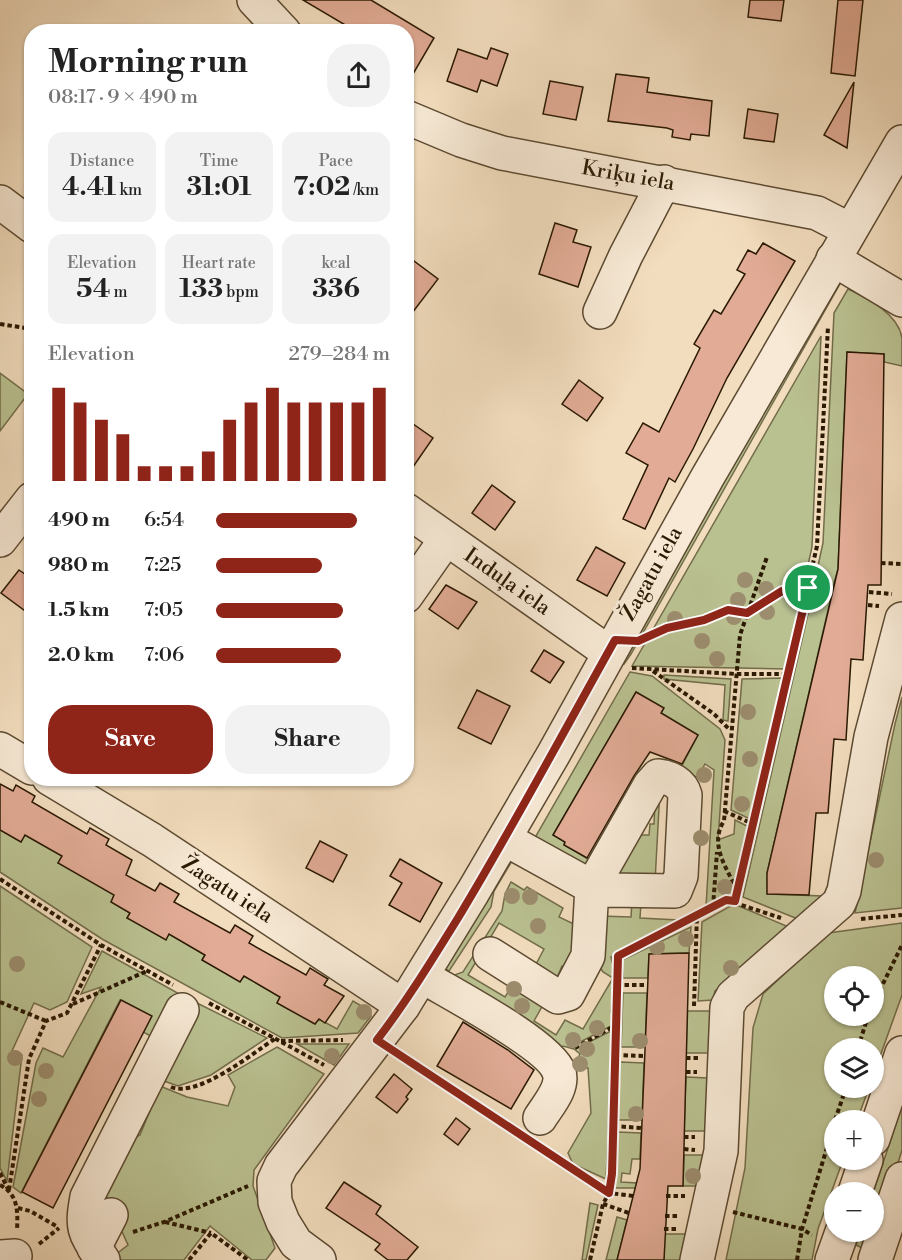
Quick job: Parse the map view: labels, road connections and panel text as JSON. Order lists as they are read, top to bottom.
{
  "streets": {
    "street": ["Kriķu iela", "Žagatu iela", "Induļa iela"]
  },
  "crossings": [
    ["Kriķu iela", "Žagatu iela"],
    ["Žagatu iela", "Induļa iela"]
  ],
  "page": {
    "heading": ["Morning run", "08:17 · 9 × 490 m"],
    "stats": [
      ["Distance", "4.41 km"],
      ["Time", "31:01"],
      ["Pace", "7:02 /km"],
      ["Elevation", "54 m"],
      ["Heart rate", "133 bpm"],
      ["kcal", "336"]
    ],
    "chart": ["Elevation", "279–284 m"],
    "list": [
      {
        "name": "490 m",
        "note": "6:54"
      },
      {
        "name": "980 m",
        "note": "7:25"
      },
      {
        "name": "1.5 km",
        "note": "7:05"
      },
      {
        "name": "2.0 km",
        "note": "7:06"
      }
    ],
    "buttons": ["Save", "Share"],
    "map_buttons": ["+", "−"]
  }
}
